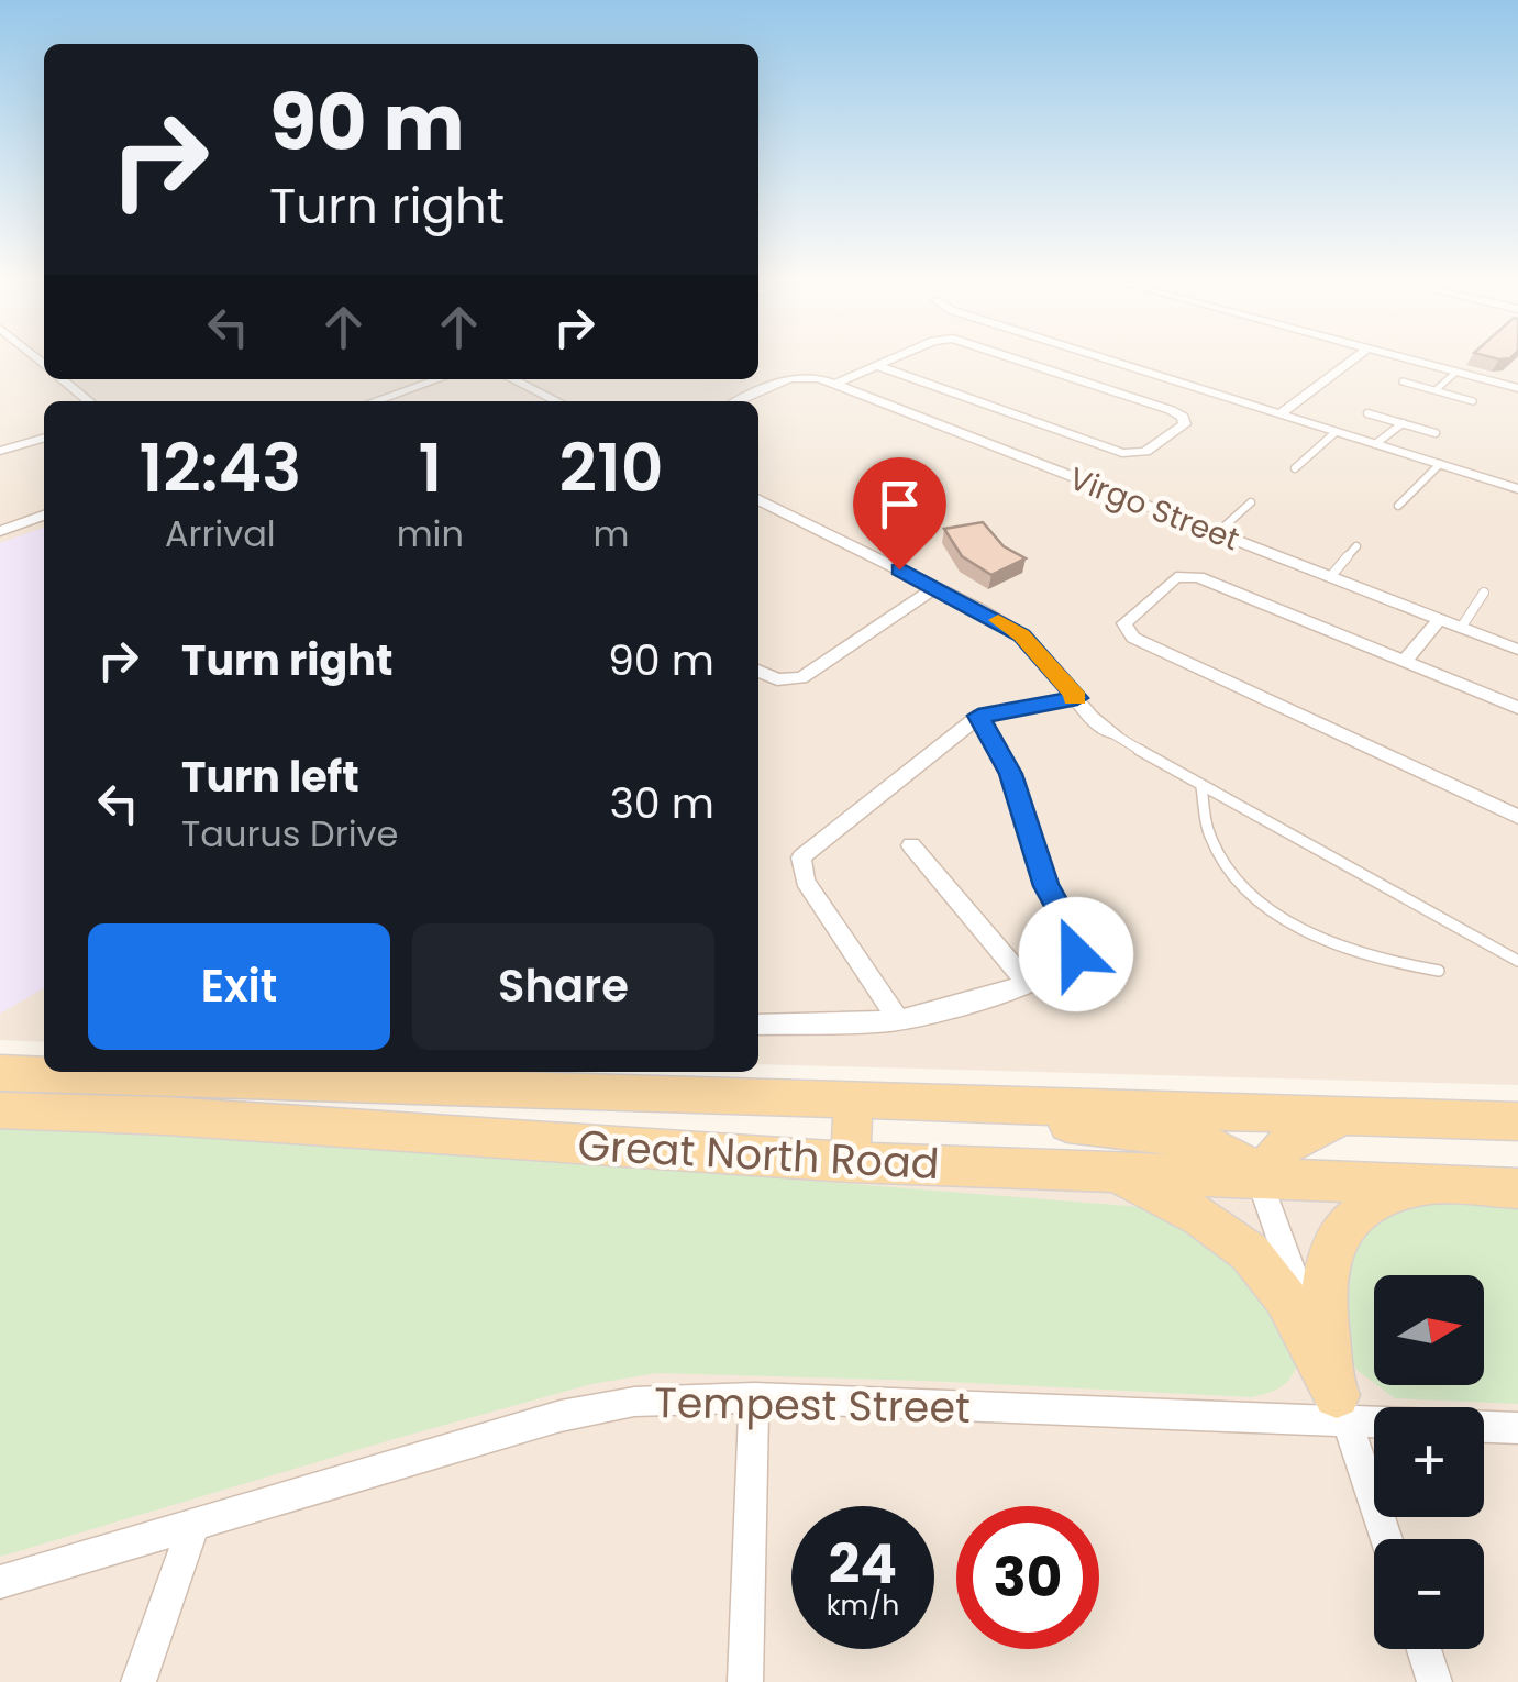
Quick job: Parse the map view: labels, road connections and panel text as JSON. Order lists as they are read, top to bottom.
{
  "streets": {
    "main road": ["Great North Road"],
    "street": ["Virgo Street", "Tempest Street"]
  },
  "north": "right",
  "page": {
    "turn": ["90 m", "Turn right"],
    "eta": [
      "12:43",
      "Arrival",
      "1",
      "min",
      "210",
      "m"
    ],
    "list": [
      {
        "name": "Turn right",
        "value": "90 m"
      },
      {
        "name": "Turn left",
        "note": "Taurus Drive",
        "value": "30 m"
      }
    ],
    "buttons": ["Exit", "Share"],
    "map_buttons": ["+", "−"],
    "speed": "24 km/h",
    "limit": "30"
  }
}
